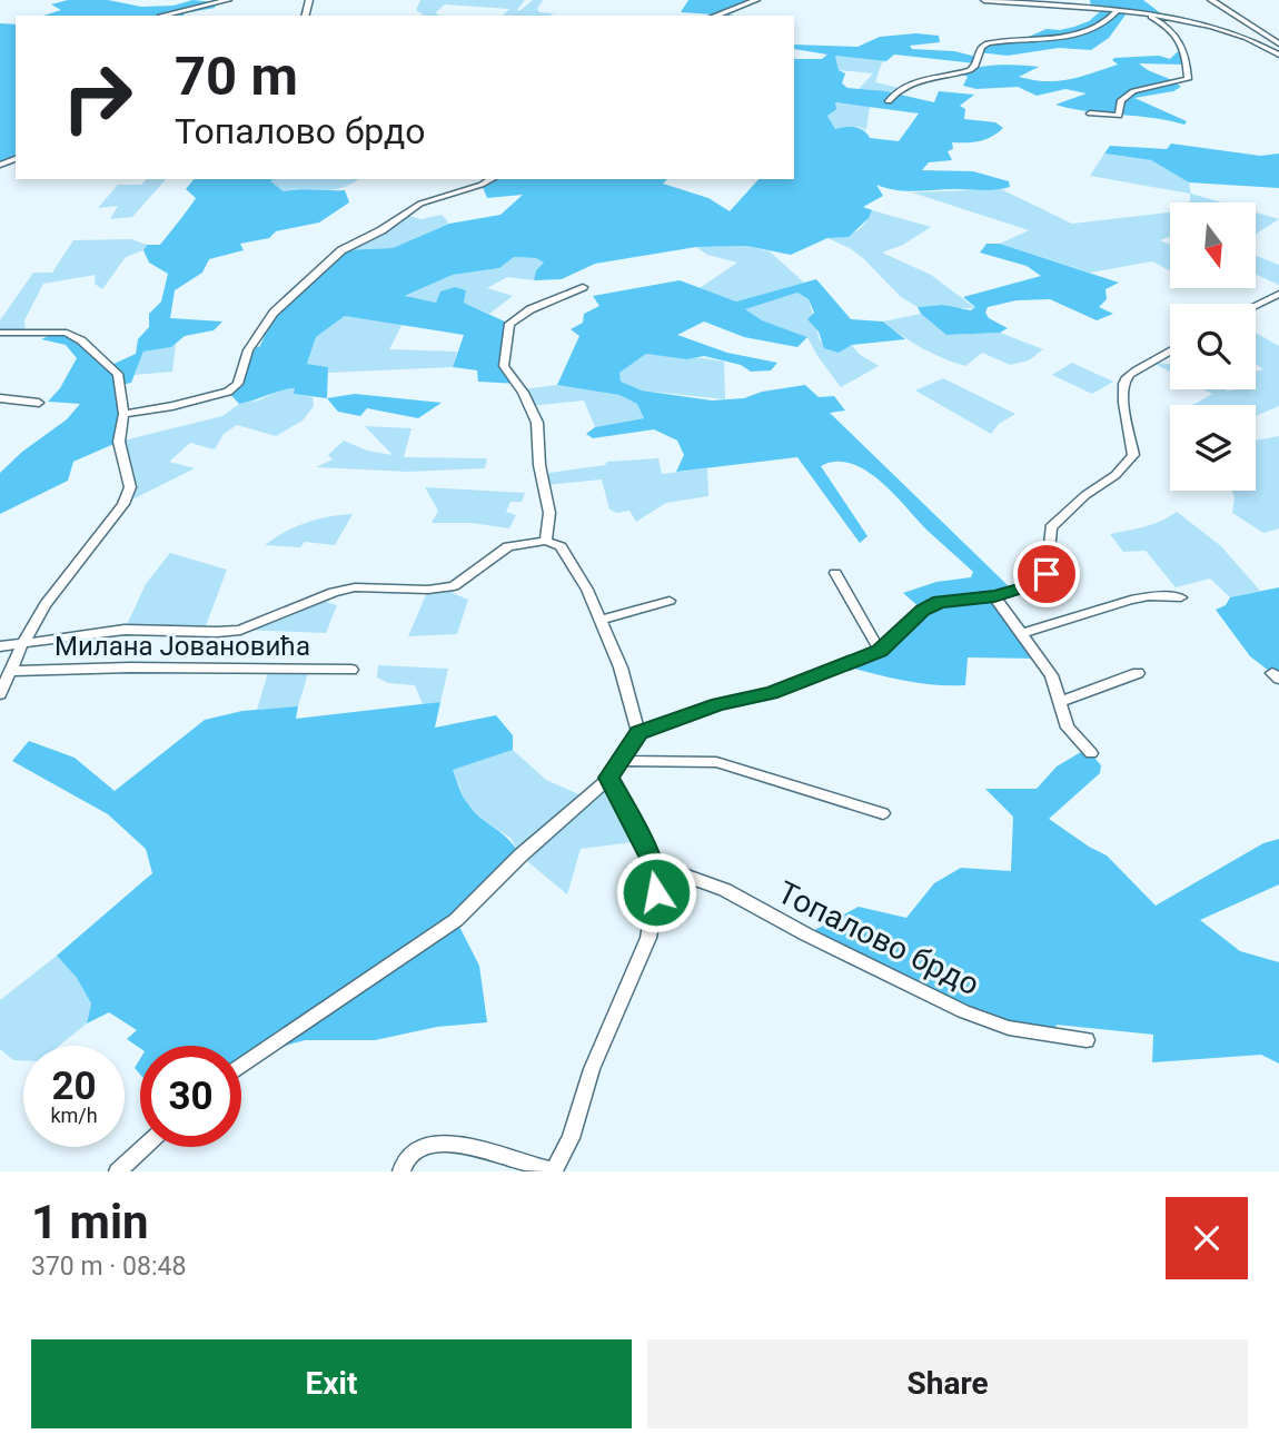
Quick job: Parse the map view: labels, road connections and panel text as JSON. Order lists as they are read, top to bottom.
{
  "streets": {
    "street": ["Милана Јовановића", "Топалово брдо"]
  },
  "north": "bottom",
  "page": {
    "turn": ["70 m", "Топалово брдо"],
    "speed": "20 km/h",
    "limit": "30",
    "heading": ["1 min", "370 m · 08:48"],
    "buttons": ["Exit", "Share"]
  }
}
